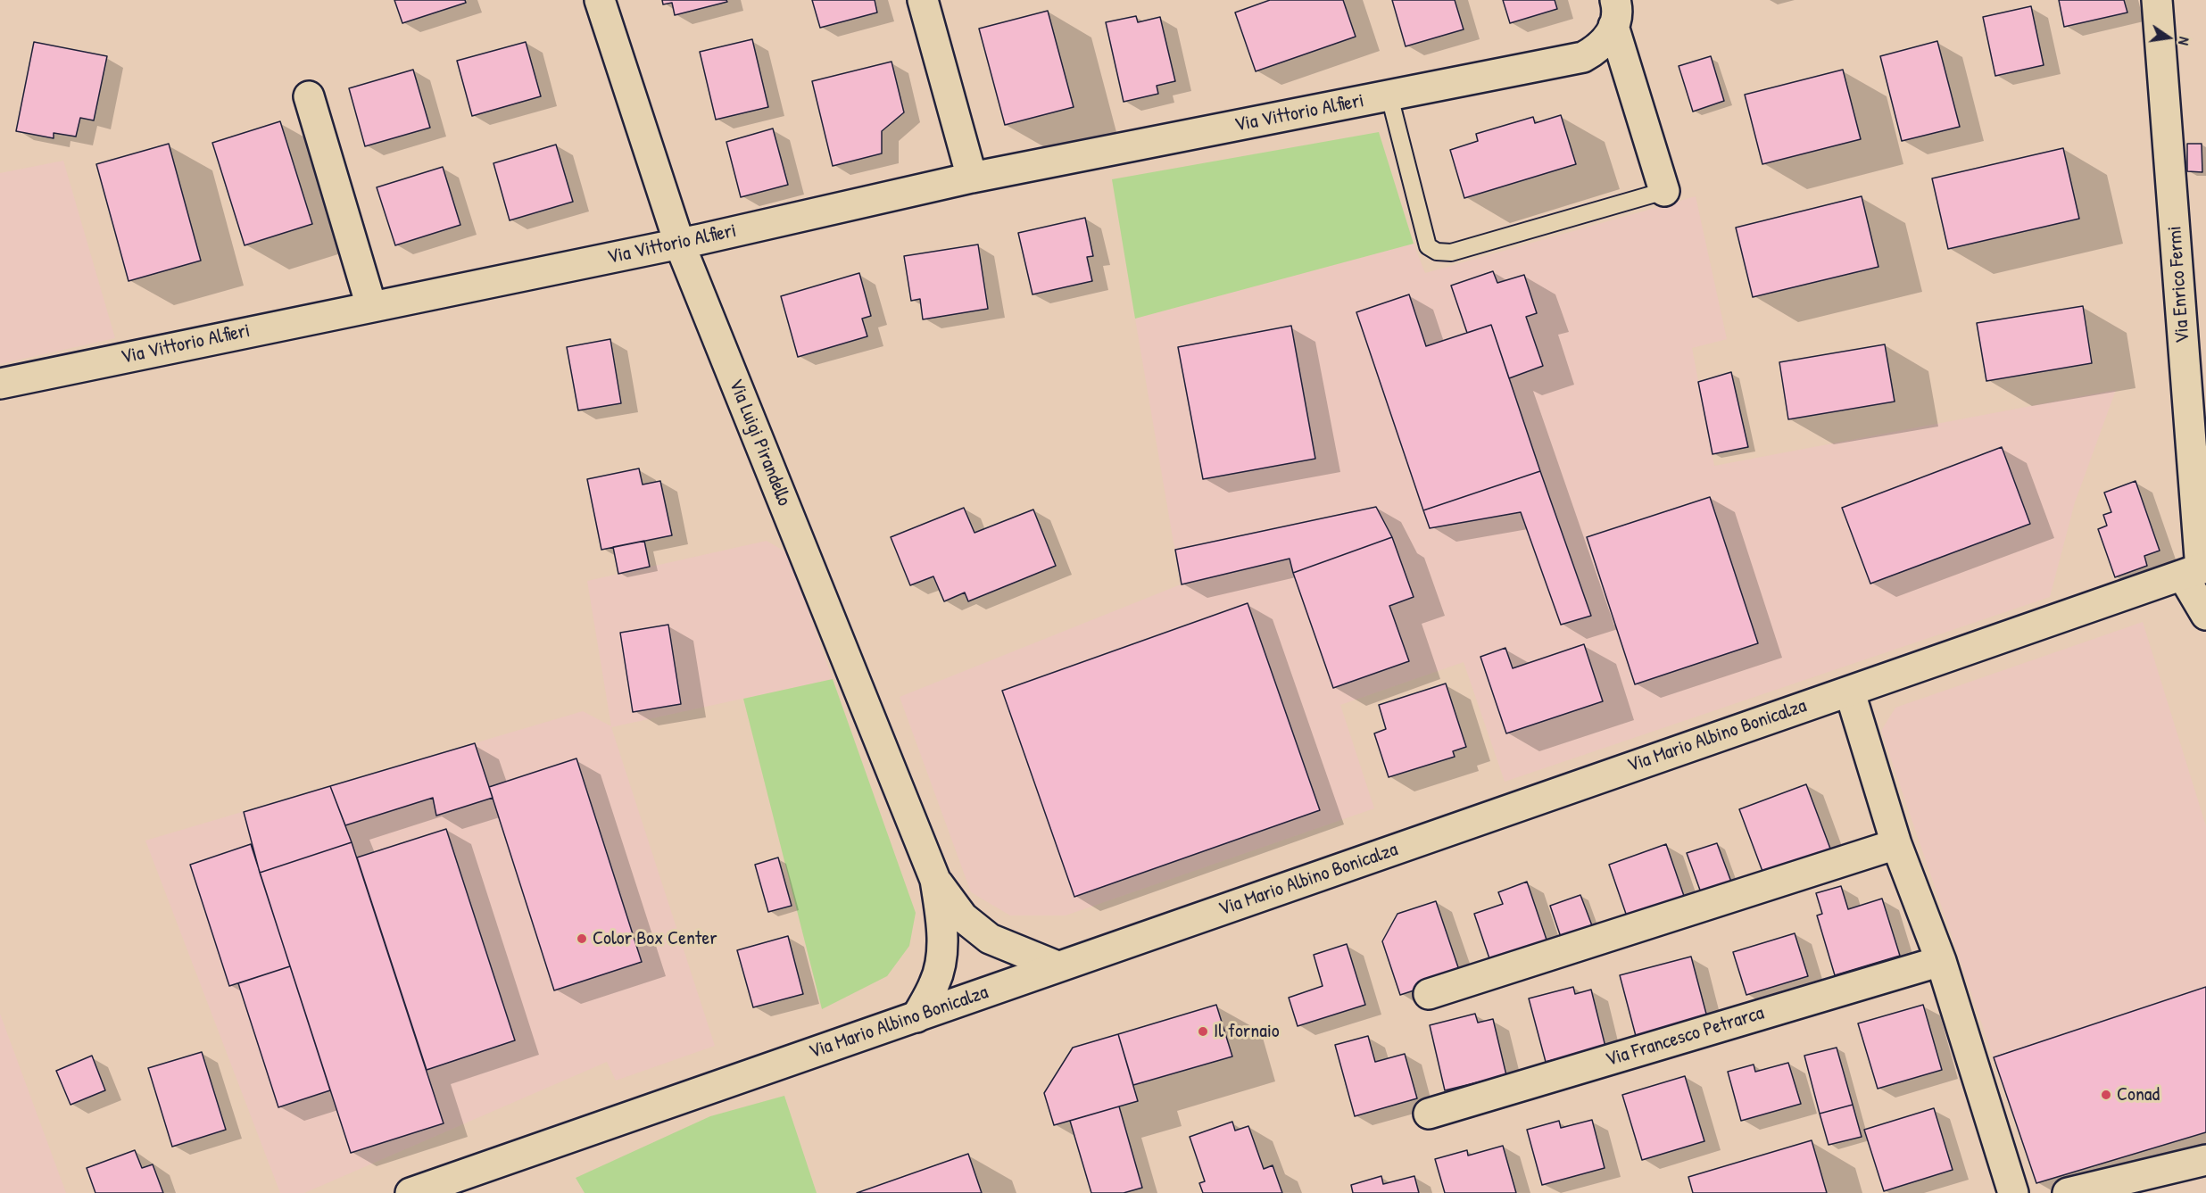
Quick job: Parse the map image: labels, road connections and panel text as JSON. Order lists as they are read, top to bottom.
{
  "streets": {
    "street": [
      "Via Vittorio Alfieri",
      "Via Enrico Fermi",
      "Via Luigi Pirandello",
      "Via Mario Albino Bonicalza",
      "Via Francesco Petrarca"
    ]
  },
  "crossings": [
    ["Via Vittorio Alfieri", "Via Luigi Pirandello"],
    ["Via Enrico Fermi", "Via Mario Albino Bonicalza"],
    ["Via Luigi Pirandello", "Via Mario Albino Bonicalza"]
  ],
  "places": ["Color Box Center", "Il fornaio", "Conad"],
  "north": "right"
}
